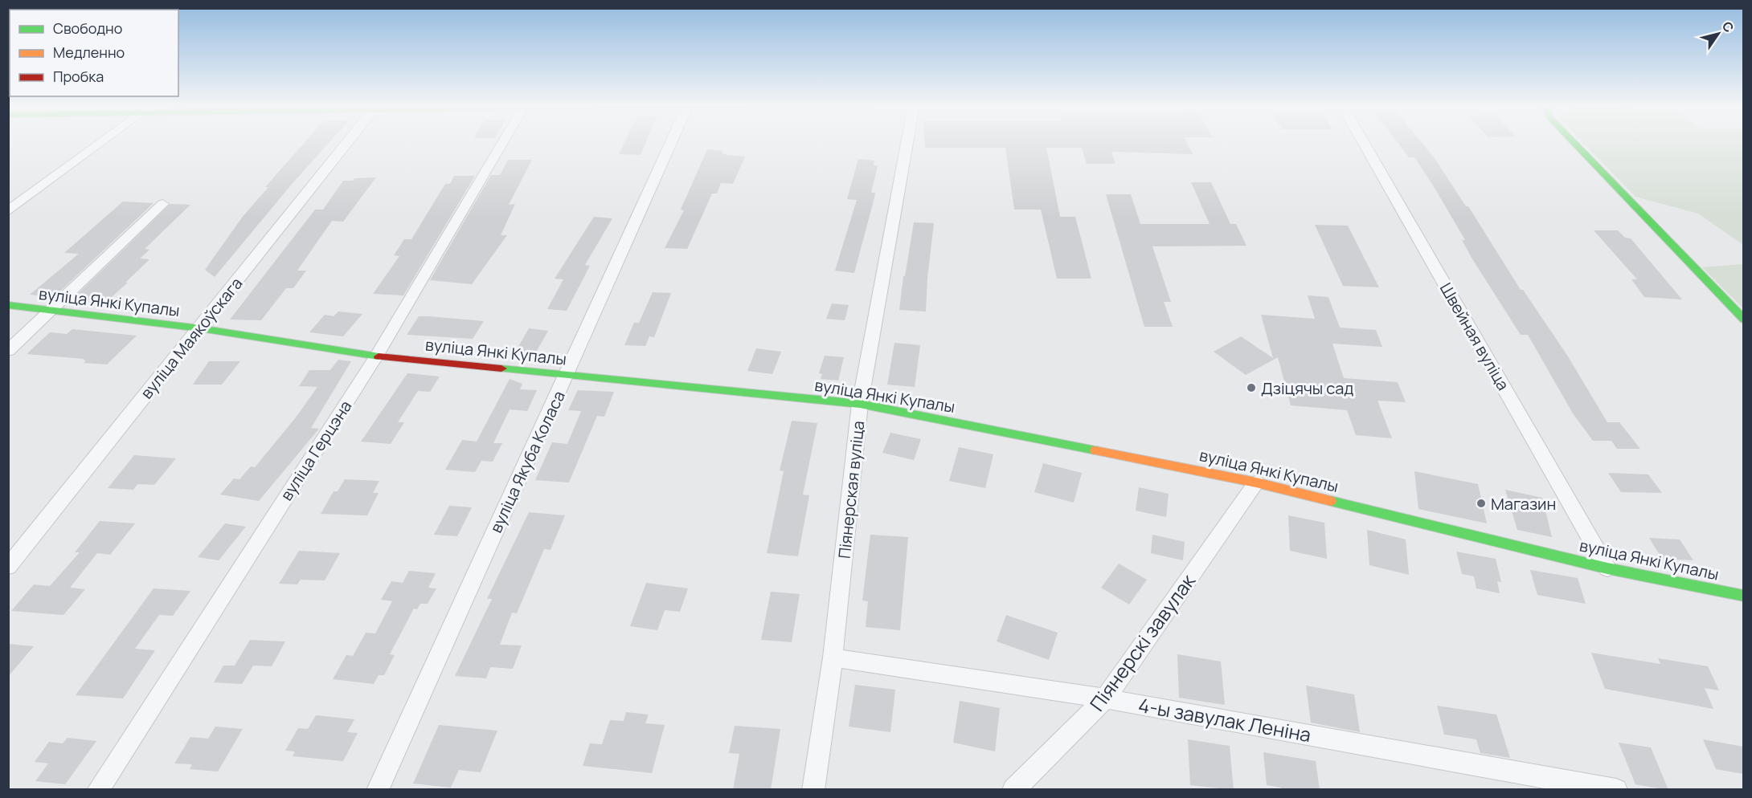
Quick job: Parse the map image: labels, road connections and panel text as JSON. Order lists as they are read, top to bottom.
{
  "streets": {
    "street": [
      "вуліца Янкі Купалы",
      "Швейная вуліца",
      "вуліца Маякоўскага",
      "вуліца Герцэна",
      "вуліца Якуба Коласа",
      "Піянерская вуліца",
      "Піянерскі завулак",
      "4-ы завулак Леніна"
    ]
  },
  "crossings": [
    ["вуліца Янкі Купалы", "Швейная вуліца"],
    ["вуліца Янкі Купалы", "вуліца Маякоўскага"],
    ["вуліца Янкі Купалы", "вуліца Герцэна"],
    ["вуліца Янкі Купалы", "вуліца Якуба Коласа"],
    ["вуліца Янкі Купалы", "Піянерская вуліца"],
    ["вуліца Янкі Купалы", "Піянерскі завулак"],
    ["Піянерская вуліца", "4-ы завулак Леніна"],
    ["Піянерскі завулак", "4-ы завулак Леніна"]
  ],
  "places": ["Дзіцячы сад", "Магазин"],
  "legend": ["Свободно", "Медленно", "Пробка"],
  "north": "top right"
}
